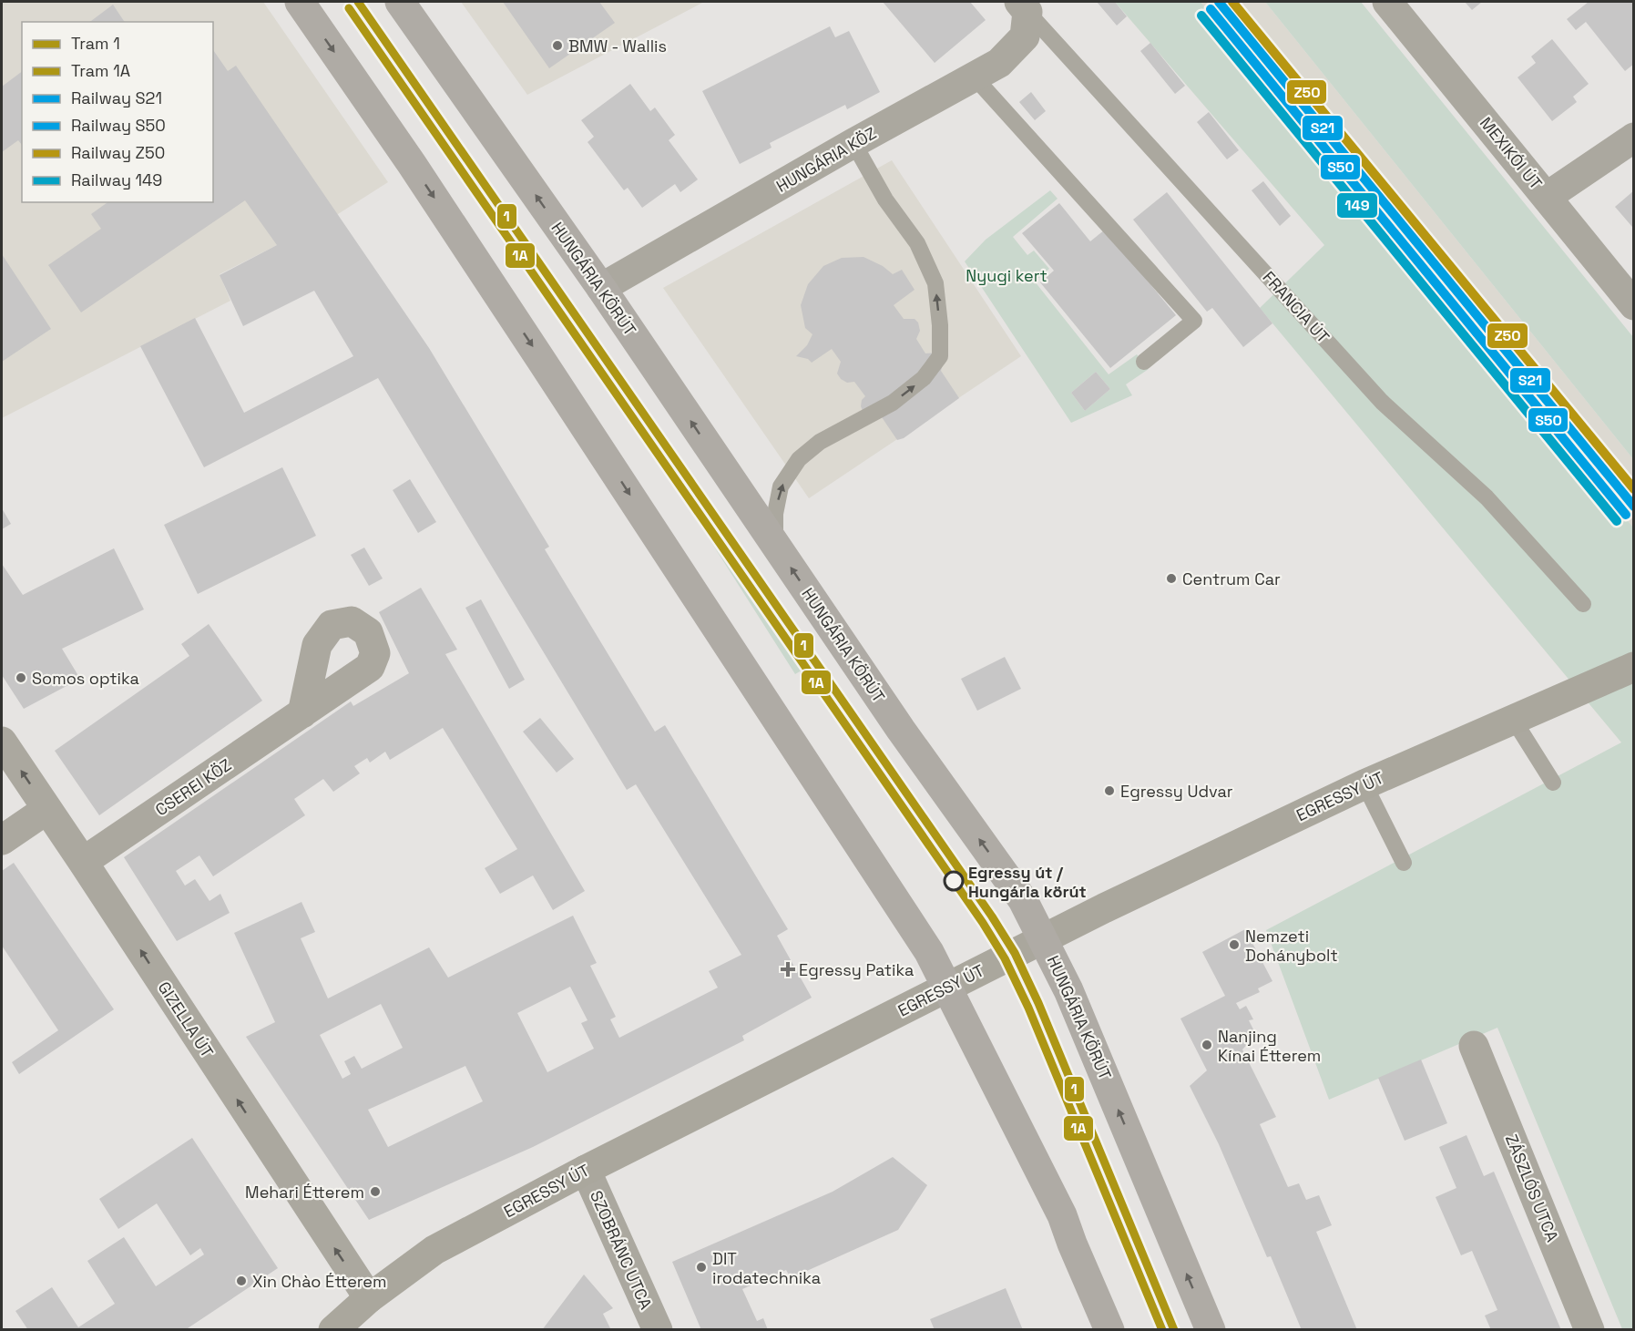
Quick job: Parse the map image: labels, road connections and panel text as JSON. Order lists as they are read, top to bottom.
{
  "streets": {
    "main road": ["HUNGÁRIA KÖRÚT"],
    "street": [
      "MEXIKÓI ÚT",
      "HUNGÁRIA KÖZ",
      "CSEREI KÖZ",
      "EGRESSY ÚT",
      "GIZELLA ÚT",
      "ZÁSZLÓS UTCA",
      "SZOBRÁNC UTCA"
    ],
    "lane": ["FRANCIA ÚT"]
  },
  "crossings": [
    ["HUNGÁRIA KÖZ", "HUNGÁRIA KÖRÚT"],
    ["HUNGÁRIA KÖZ", "FRANCIA ÚT"],
    ["HUNGÁRIA KÖRÚT", "EGRESSY ÚT"],
    ["CSEREI KÖZ", "GIZELLA ÚT"],
    ["EGRESSY ÚT", "GIZELLA ÚT"],
    ["EGRESSY ÚT", "SZOBRÁNC UTCA"]
  ],
  "one_way": ["GIZELLA ÚT"],
  "parks": ["Nyugi kert"],
  "places": {
    "other": [
      "BMW - Wallis",
      "Centrum Car",
      "Somos optika",
      "Egressy Udvar",
      "Egressy út / Hungária körút",
      "Nemzeti Dohánybolt",
      "Nanjing Kínai Étterem",
      "Mehari Étterem",
      "DIT irodatechnika",
      "Xin Chào Étterem"
    ],
    "health": ["Egressy Patika"]
  },
  "lines": [
    "tram line 1",
    "rail line S21",
    "rail line Z50",
    "tram line 1A",
    "rail line S50",
    "rail line 149"
  ],
  "legend": [
    "Tram 1",
    "Tram 1A",
    "Railway S21",
    "Railway S50",
    "Railway Z50",
    "Railway 149"
  ]
}
